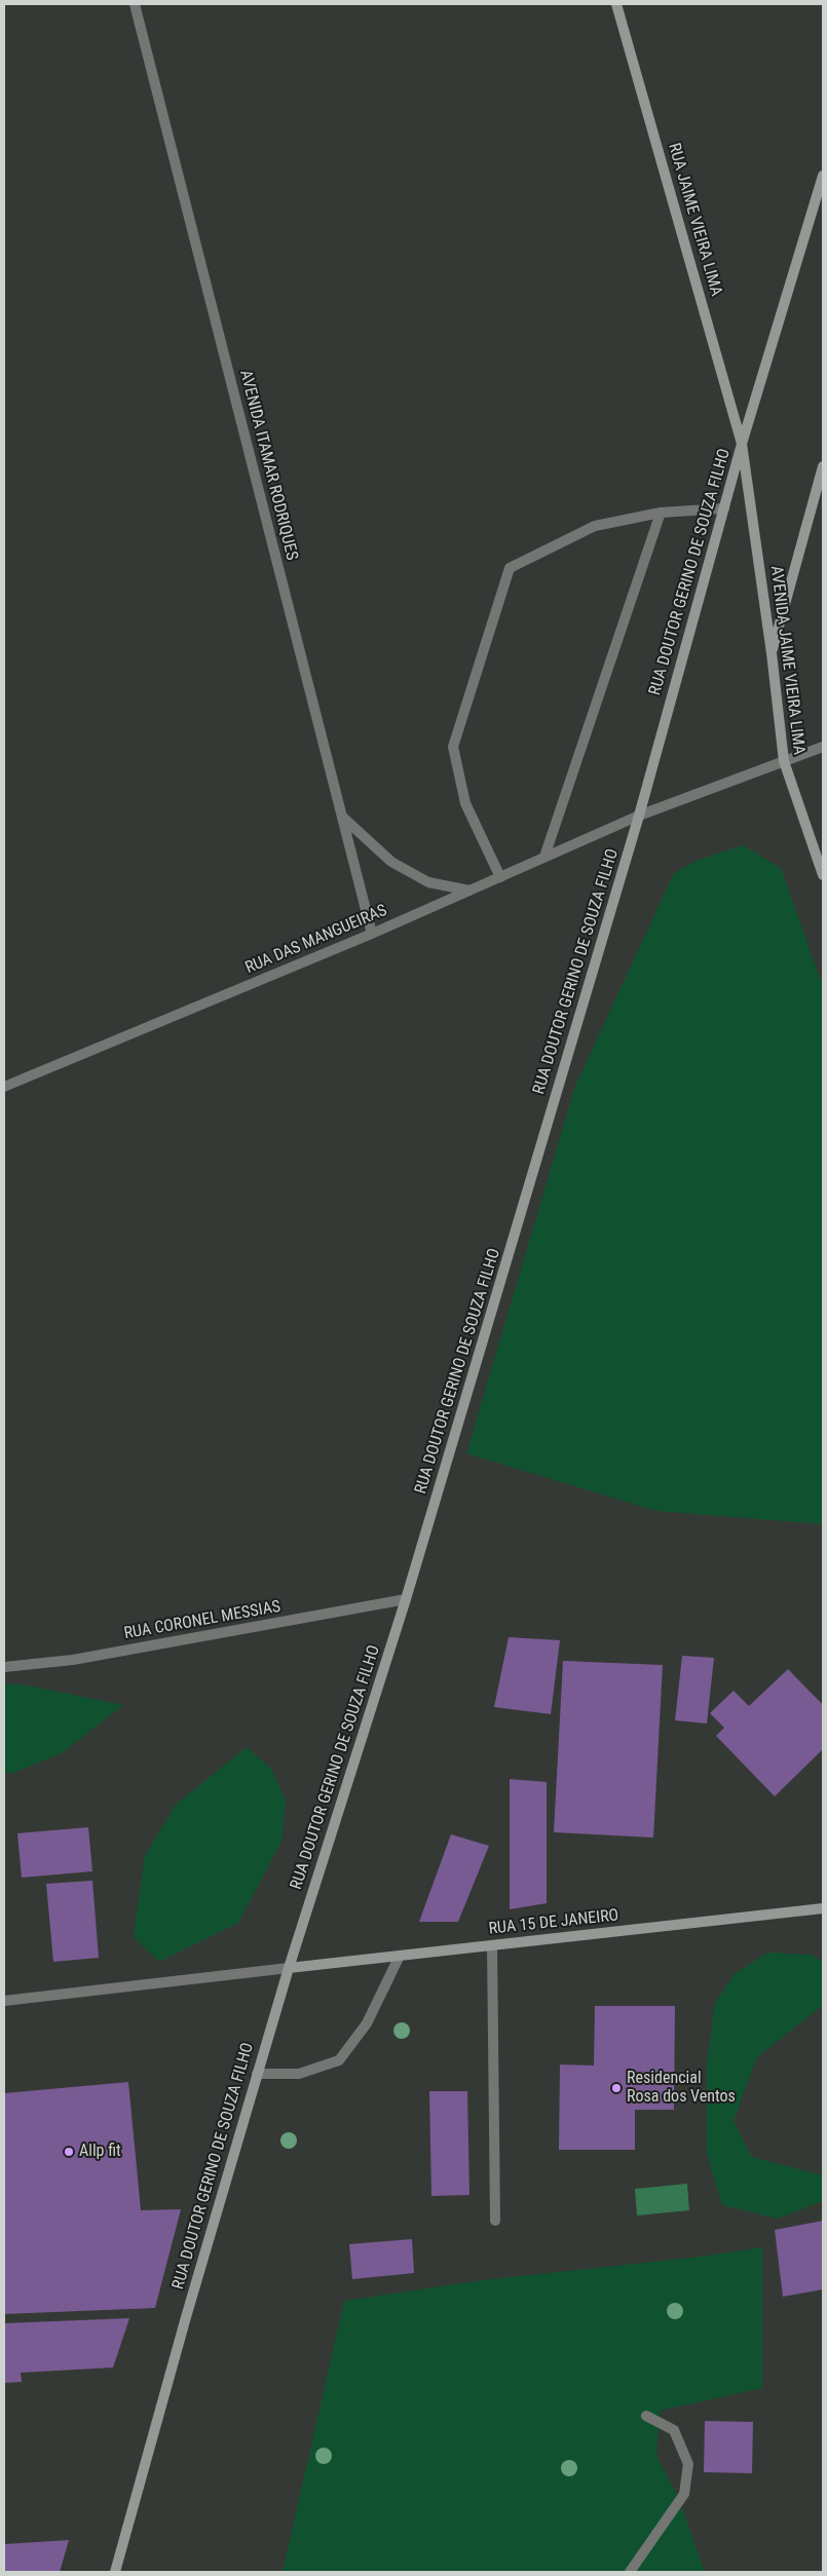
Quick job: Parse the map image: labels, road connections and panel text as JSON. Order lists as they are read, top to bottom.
{
  "streets": {
    "main road": [
      "RUA JAIME VIEIRA LIMA",
      "RUA DOUTOR GERINO DE SOUZA FILHO",
      "AVENIDA JAIME VIEIRA LIMA",
      "RUA 15 DE JANEIRO"
    ],
    "street": ["AVENIDA ITAMAR RODRIQUES", "RUA DAS MANGUEIRAS", "RUA CORONEL MESSIAS"]
  },
  "crossings": [
    ["RUA JAIME VIEIRA LIMA", "RUA DOUTOR GERINO DE SOUZA FILHO"],
    ["RUA JAIME VIEIRA LIMA", "AVENIDA JAIME VIEIRA LIMA"],
    ["AVENIDA ITAMAR RODRIQUES", "RUA DAS MANGUEIRAS"],
    ["RUA DOUTOR GERINO DE SOUZA FILHO", "AVENIDA JAIME VIEIRA LIMA"],
    ["RUA DOUTOR GERINO DE SOUZA FILHO", "RUA DAS MANGUEIRAS"],
    ["RUA DOUTOR GERINO DE SOUZA FILHO", "RUA CORONEL MESSIAS"],
    ["RUA DOUTOR GERINO DE SOUZA FILHO", "RUA 15 DE JANEIRO"],
    ["AVENIDA JAIME VIEIRA LIMA", "RUA DAS MANGUEIRAS"]
  ],
  "places": ["Residencial Rosa dos Ventos", "Allp fit"]
}
